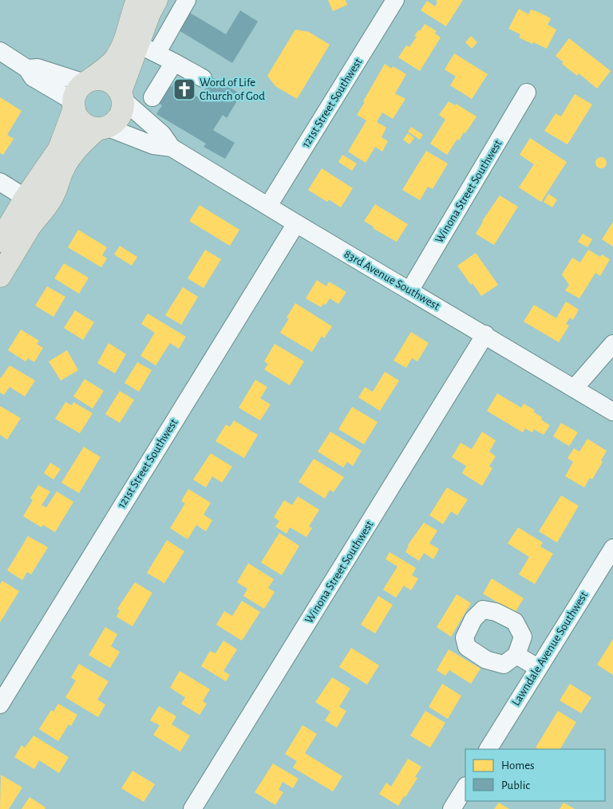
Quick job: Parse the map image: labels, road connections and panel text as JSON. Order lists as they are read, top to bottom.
{
  "streets": {
    "street": [
      "121st Street Southwest",
      "Winona Street Southwest",
      "83rd Avenue Southwest",
      "Lawndale Avenue Southwest"
    ]
  },
  "crossings": [
    ["121st Street Southwest", "83rd Avenue Southwest"],
    ["Winona Street Southwest", "83rd Avenue Southwest"]
  ],
  "places": {
    "church": ["Word of Life Church of God"]
  },
  "legend": ["Homes", "Public"]
}
